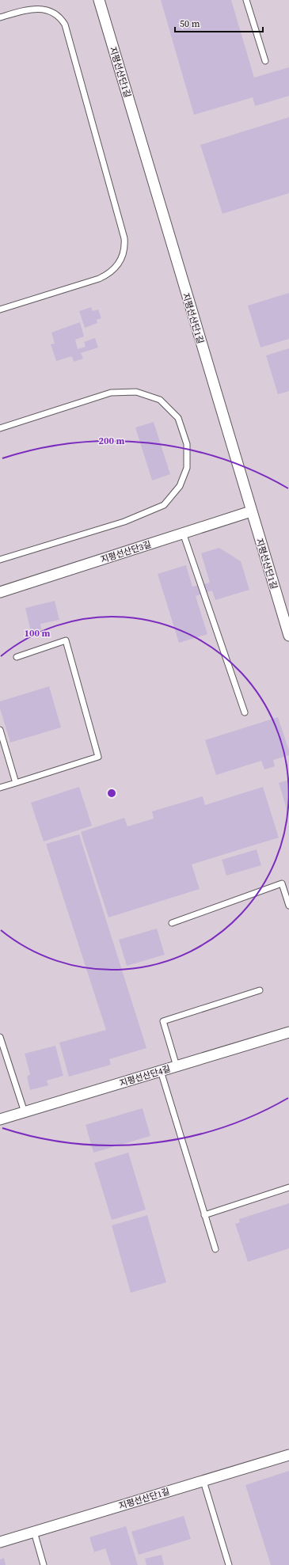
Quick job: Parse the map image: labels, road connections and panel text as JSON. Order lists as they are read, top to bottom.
{
  "streets": {
    "street": ["지평선산단1길", "지평선산단3길", "지평선산단4길"]
  },
  "crossings": [
    ["지평선산단1길", "지평선산단3길"]
  ],
  "scale_bar": "50 m",
  "rings": ["200 m", "100 m"]
}
